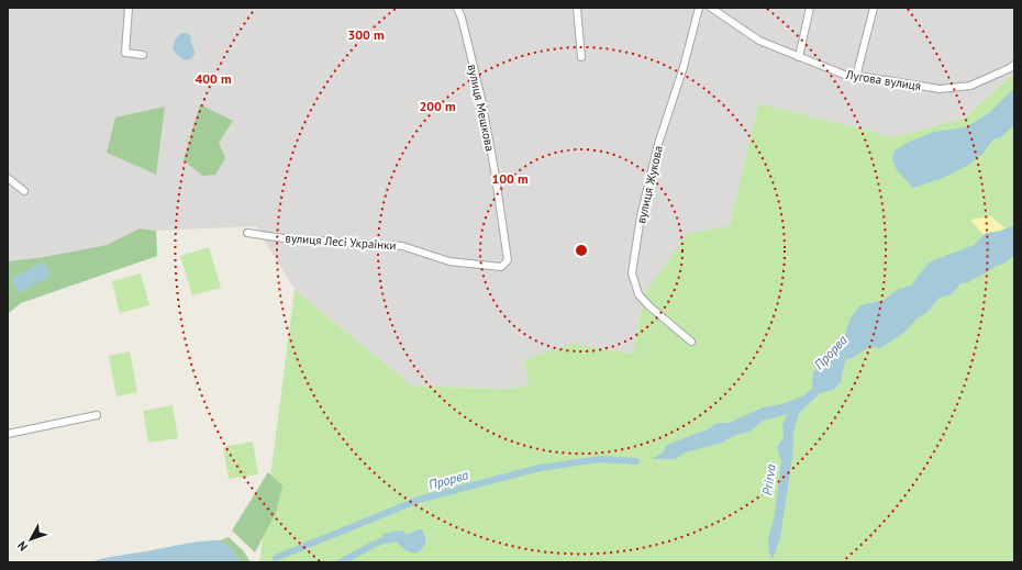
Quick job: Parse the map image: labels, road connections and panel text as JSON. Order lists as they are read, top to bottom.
{
  "streets": {
    "street": [
      "Лугова вулиця",
      "вулиця Мешкова",
      "вулиця Жукова",
      "вулиця Лесі Українки"
    ]
  },
  "crossings": [
    ["вулиця Мешкова", "вулиця Лесі Українки"]
  ],
  "water": ["Прорва", "Prirva"],
  "north": "bottom left",
  "rings": [
    "300 m",
    "400 m",
    "200 m",
    "100 m"
  ]
}
